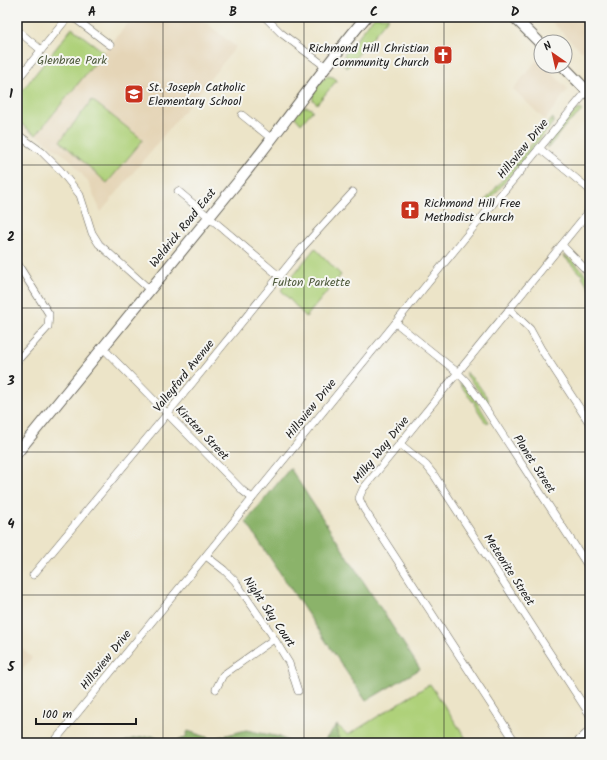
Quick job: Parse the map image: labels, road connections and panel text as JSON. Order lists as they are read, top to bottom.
{
  "streets": {
    "street": [
      "Hillsview Drive",
      "Weldrick Road East",
      "Valleyford Avenue",
      "Kirsten Street",
      "Milky Way Drive",
      "Planet Street",
      "Meteorite Street",
      "Night Sky Court"
    ]
  },
  "crossings": [
    ["Hillsview Drive", "Kirsten Street"],
    ["Hillsview Drive", "Planet Street"],
    ["Hillsview Drive", "Night Sky Court"],
    ["Weldrick Road East", "Kirsten Street"],
    ["Valleyford Avenue", "Kirsten Street"],
    ["Milky Way Drive", "Planet Street"],
    ["Milky Way Drive", "Meteorite Street"]
  ],
  "parks": ["Glenbrae Park", "Fulton Parkette"],
  "places": {
    "church": ["Richmond Hill Christian Community Church", "Richmond Hill Free Methodist Church"],
    "school or university": ["St. Joseph Catholic Elementary School"]
  },
  "scale_bar": "100 m",
  "north": "top left",
  "grid": {
    "columns": [
      "A",
      "B",
      "C",
      "D"
    ],
    "rows": [
      "1",
      "2",
      "3",
      "4",
      "5"
    ]
  }
}
